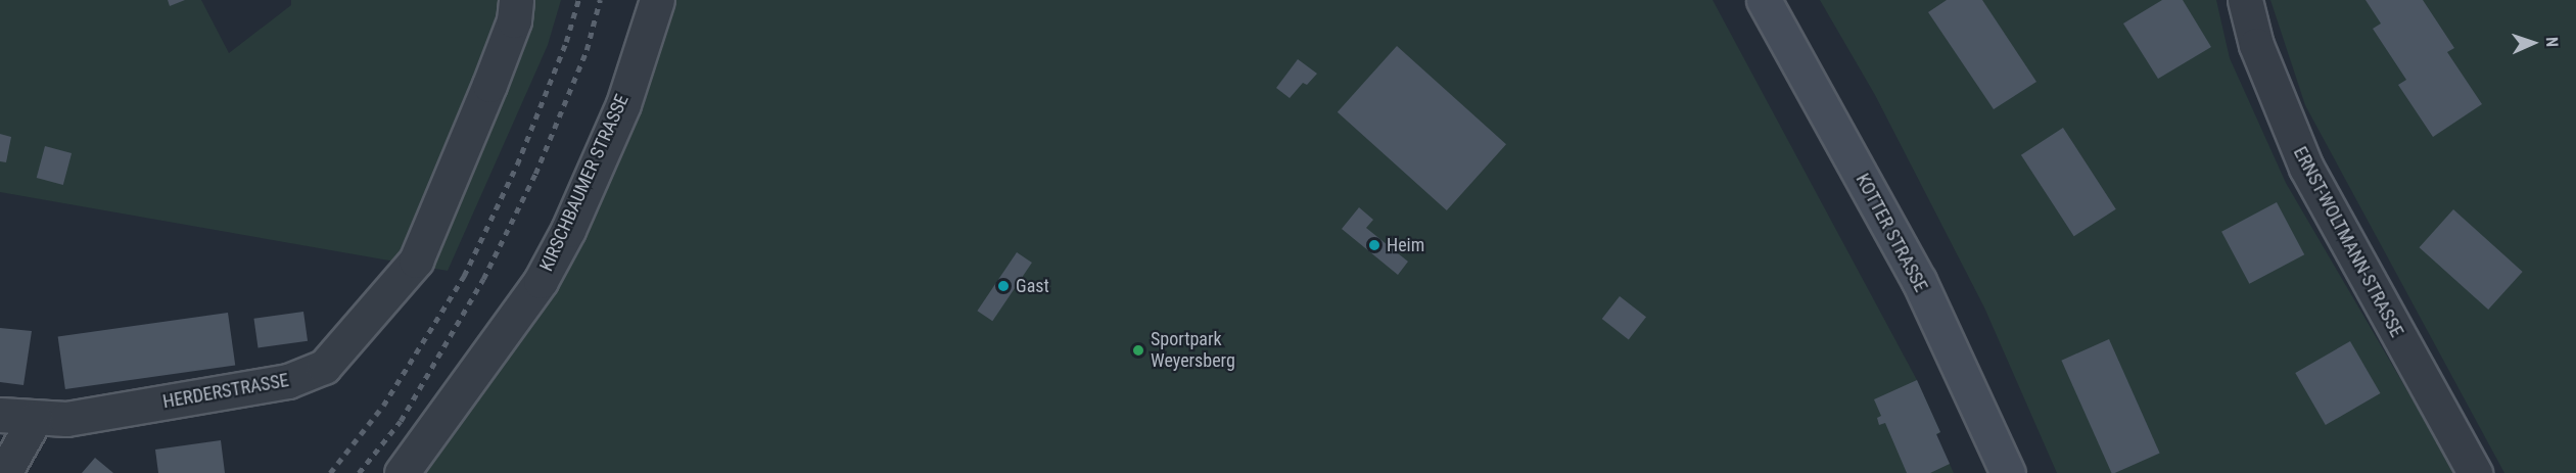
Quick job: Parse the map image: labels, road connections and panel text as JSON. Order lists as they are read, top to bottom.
{
  "streets": {
    "street": [
      "KIRSCHBAUMER STRASSE",
      "KOTTER STRASSE",
      "ERNST-WOLTMANN-STRASSE",
      "HERDERSTRASSE"
    ]
  },
  "places": ["Heim", "Gast", "Sportpark Weyersberg"],
  "north": "right"
}
